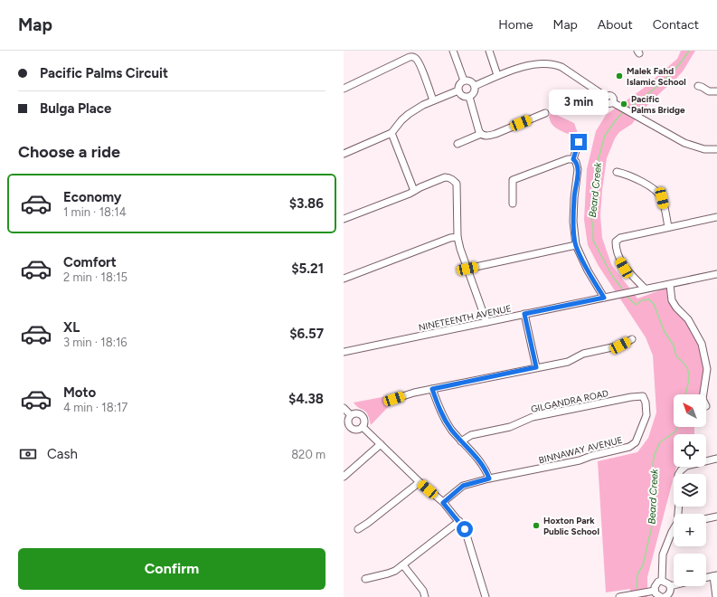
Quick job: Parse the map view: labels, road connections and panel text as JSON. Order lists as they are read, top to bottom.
{
  "streets": {
    "street": ["NINETEENTH AVENUE", "GILGANDRA ROAD", "BINNAWAY AVENUE"]
  },
  "crossings": [
    ["GILGANDRA ROAD", "BINNAWAY AVENUE"]
  ],
  "water": ["Beard Creek"],
  "places": ["Malek Fahd Islamic School", "Pacific Palms Bridge", "Hoxton Park Public School"],
  "north": "top left",
  "page": {
    "header": "Map",
    "nav": [
      "Home",
      "Map",
      "About",
      "Contact"
    ],
    "banner": ["Pacific Palms Circuit", "Bulga Place"],
    "bubble": "3 min",
    "heading": "Choose a ride",
    "list": [
      {
        "name": "Economy",
        "note": "1 min · 18:14",
        "value": "$3.86"
      },
      {
        "name": "Comfort",
        "note": "2 min · 18:15",
        "value": "$5.21"
      },
      {
        "name": "XL",
        "note": "3 min · 18:16",
        "value": "$6.57"
      },
      {
        "name": "Moto",
        "note": "4 min · 18:17",
        "value": "$4.38"
      }
    ],
    "map_buttons": ["+", "−"],
    "pay": ["Cash", "820 m"],
    "buttons": "Confirm"
  }
}
